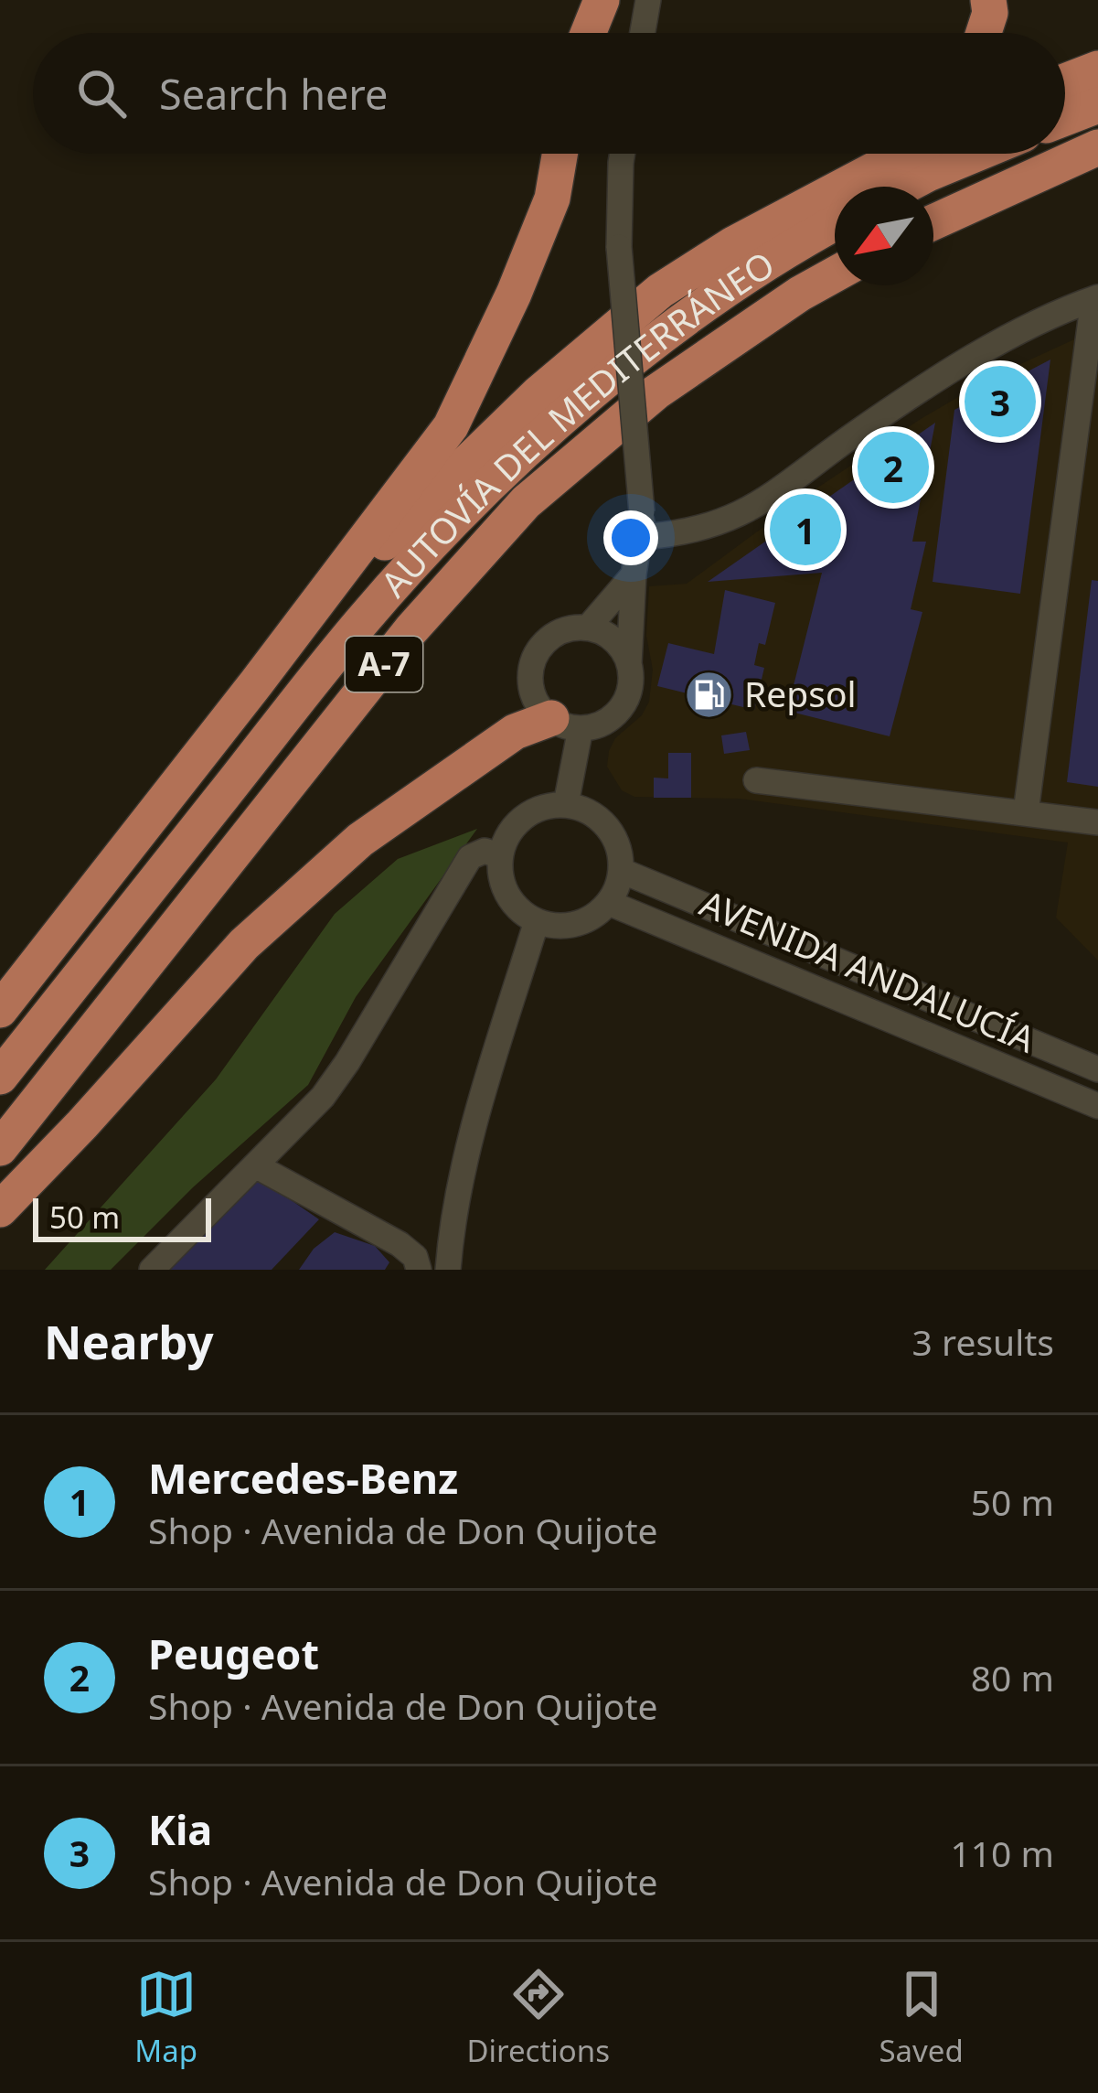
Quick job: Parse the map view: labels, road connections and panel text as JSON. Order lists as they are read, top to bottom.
{
  "streets": {
    "highway": ["AUTOVÍA DEL MEDITERRÁNEO", "A-7"],
    "street": ["AVENIDA ANDALUCÍA"]
  },
  "places": {
    "fuel station": ["Repsol"]
  },
  "scale_bar": "50 m",
  "north": "bottom left",
  "page": {
    "search": "Search here",
    "pins": ["3", "2", "1"],
    "scale": "50 m",
    "heading": ["Nearby", "3 results"],
    "list": [
      {
        "mark": "1",
        "name": "Mercedes-Benz",
        "note": "Shop · Avenida de Don Quijote",
        "value": "50 m"
      },
      {
        "mark": "2",
        "name": "Peugeot",
        "note": "Shop · Avenida de Don Quijote",
        "value": "80 m"
      },
      {
        "mark": "3",
        "name": "Kia",
        "note": "Shop · Avenida de Don Quijote",
        "value": "110 m"
      }
    ],
    "nav": ["Map", "Directions", "Saved"]
  }
}
